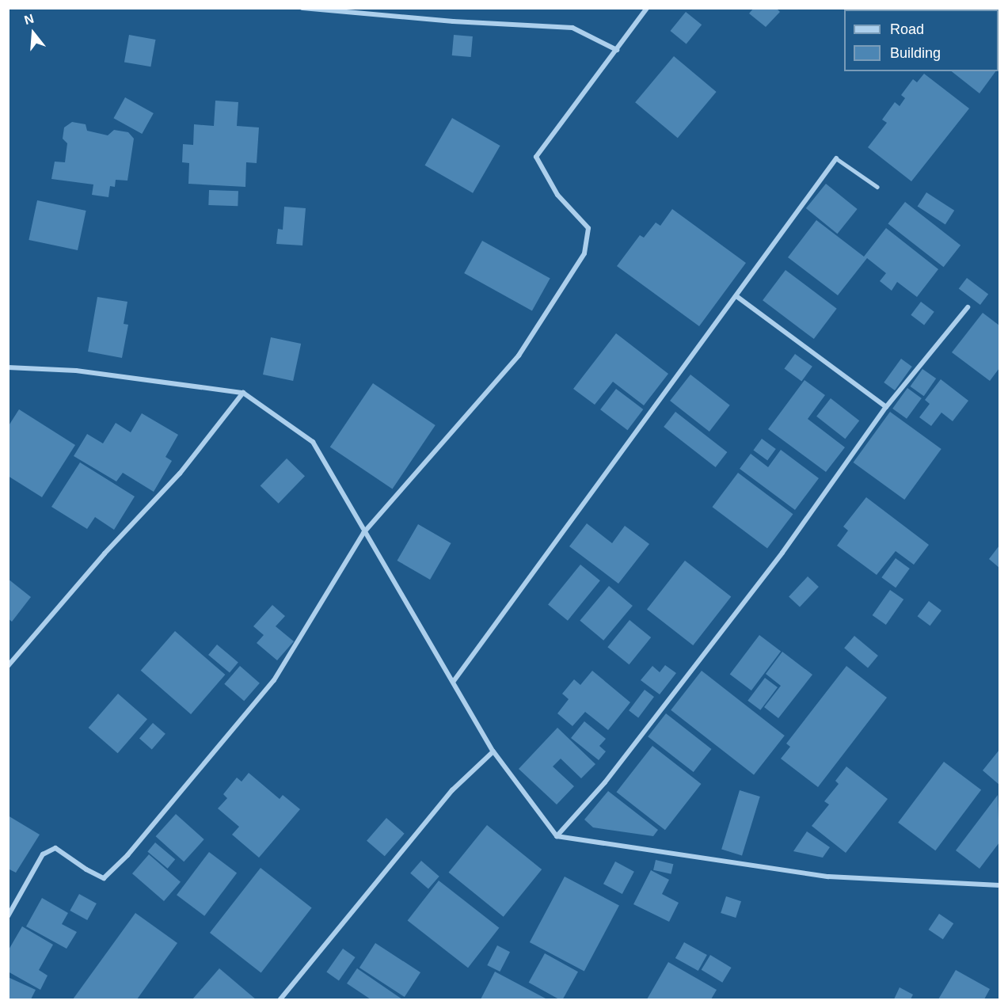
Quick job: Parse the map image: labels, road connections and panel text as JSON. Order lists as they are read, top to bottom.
{
  "legend": ["Road", "Building"],
  "north": "top"
}
